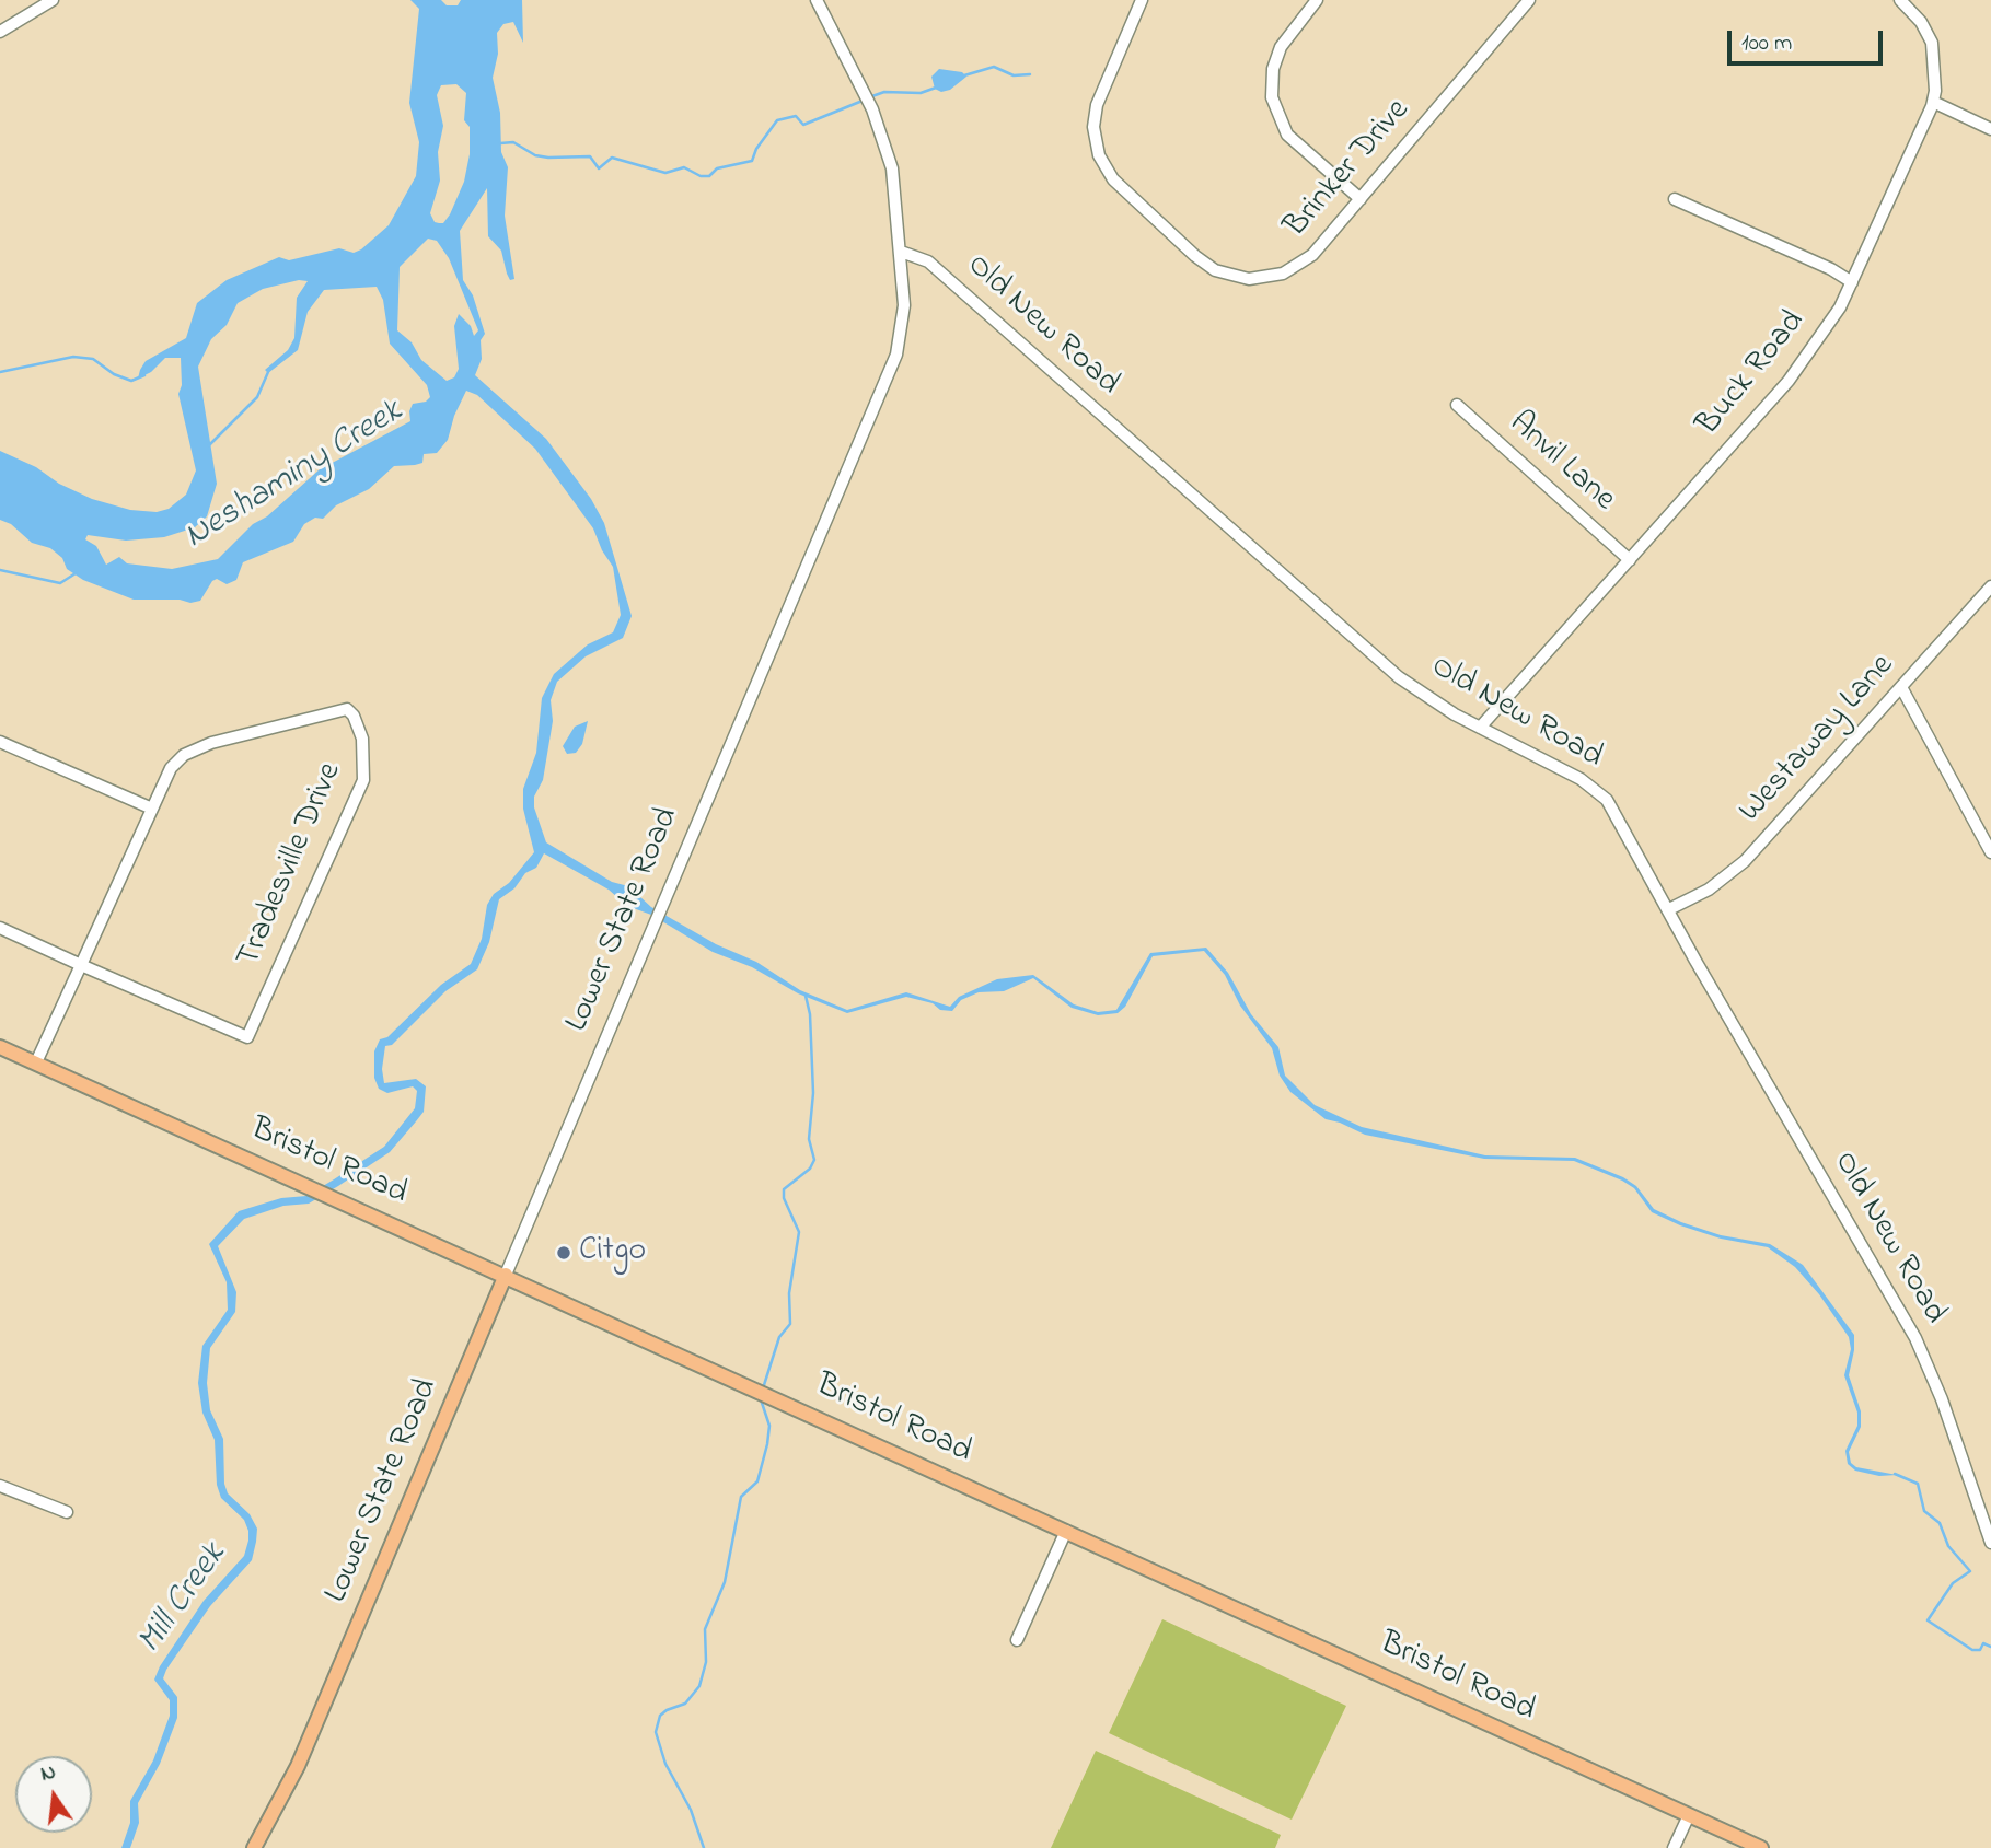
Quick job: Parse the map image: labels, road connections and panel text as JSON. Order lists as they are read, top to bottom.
{
  "streets": {
    "main road": ["Lower State Road", "Bristol Road"],
    "street": [
      "Brinker Drive",
      "Old New Road",
      "Buck Road",
      "Anvil Lane",
      "Westaway Lane",
      "Tradesville Drive"
    ]
  },
  "crossings": [
    ["Old New Road", "Buck Road"],
    ["Old New Road", "Westaway Lane"],
    ["Old New Road", "Lower State Road"],
    ["Buck Road", "Anvil Lane"],
    ["Tradesville Drive", "Bristol Road"],
    ["Lower State Road", "Bristol Road"]
  ],
  "water": ["Neshaminy Creek", "Mill Creek"],
  "places": ["Citgo"],
  "scale_bar": "100 m",
  "north": "top"
}
